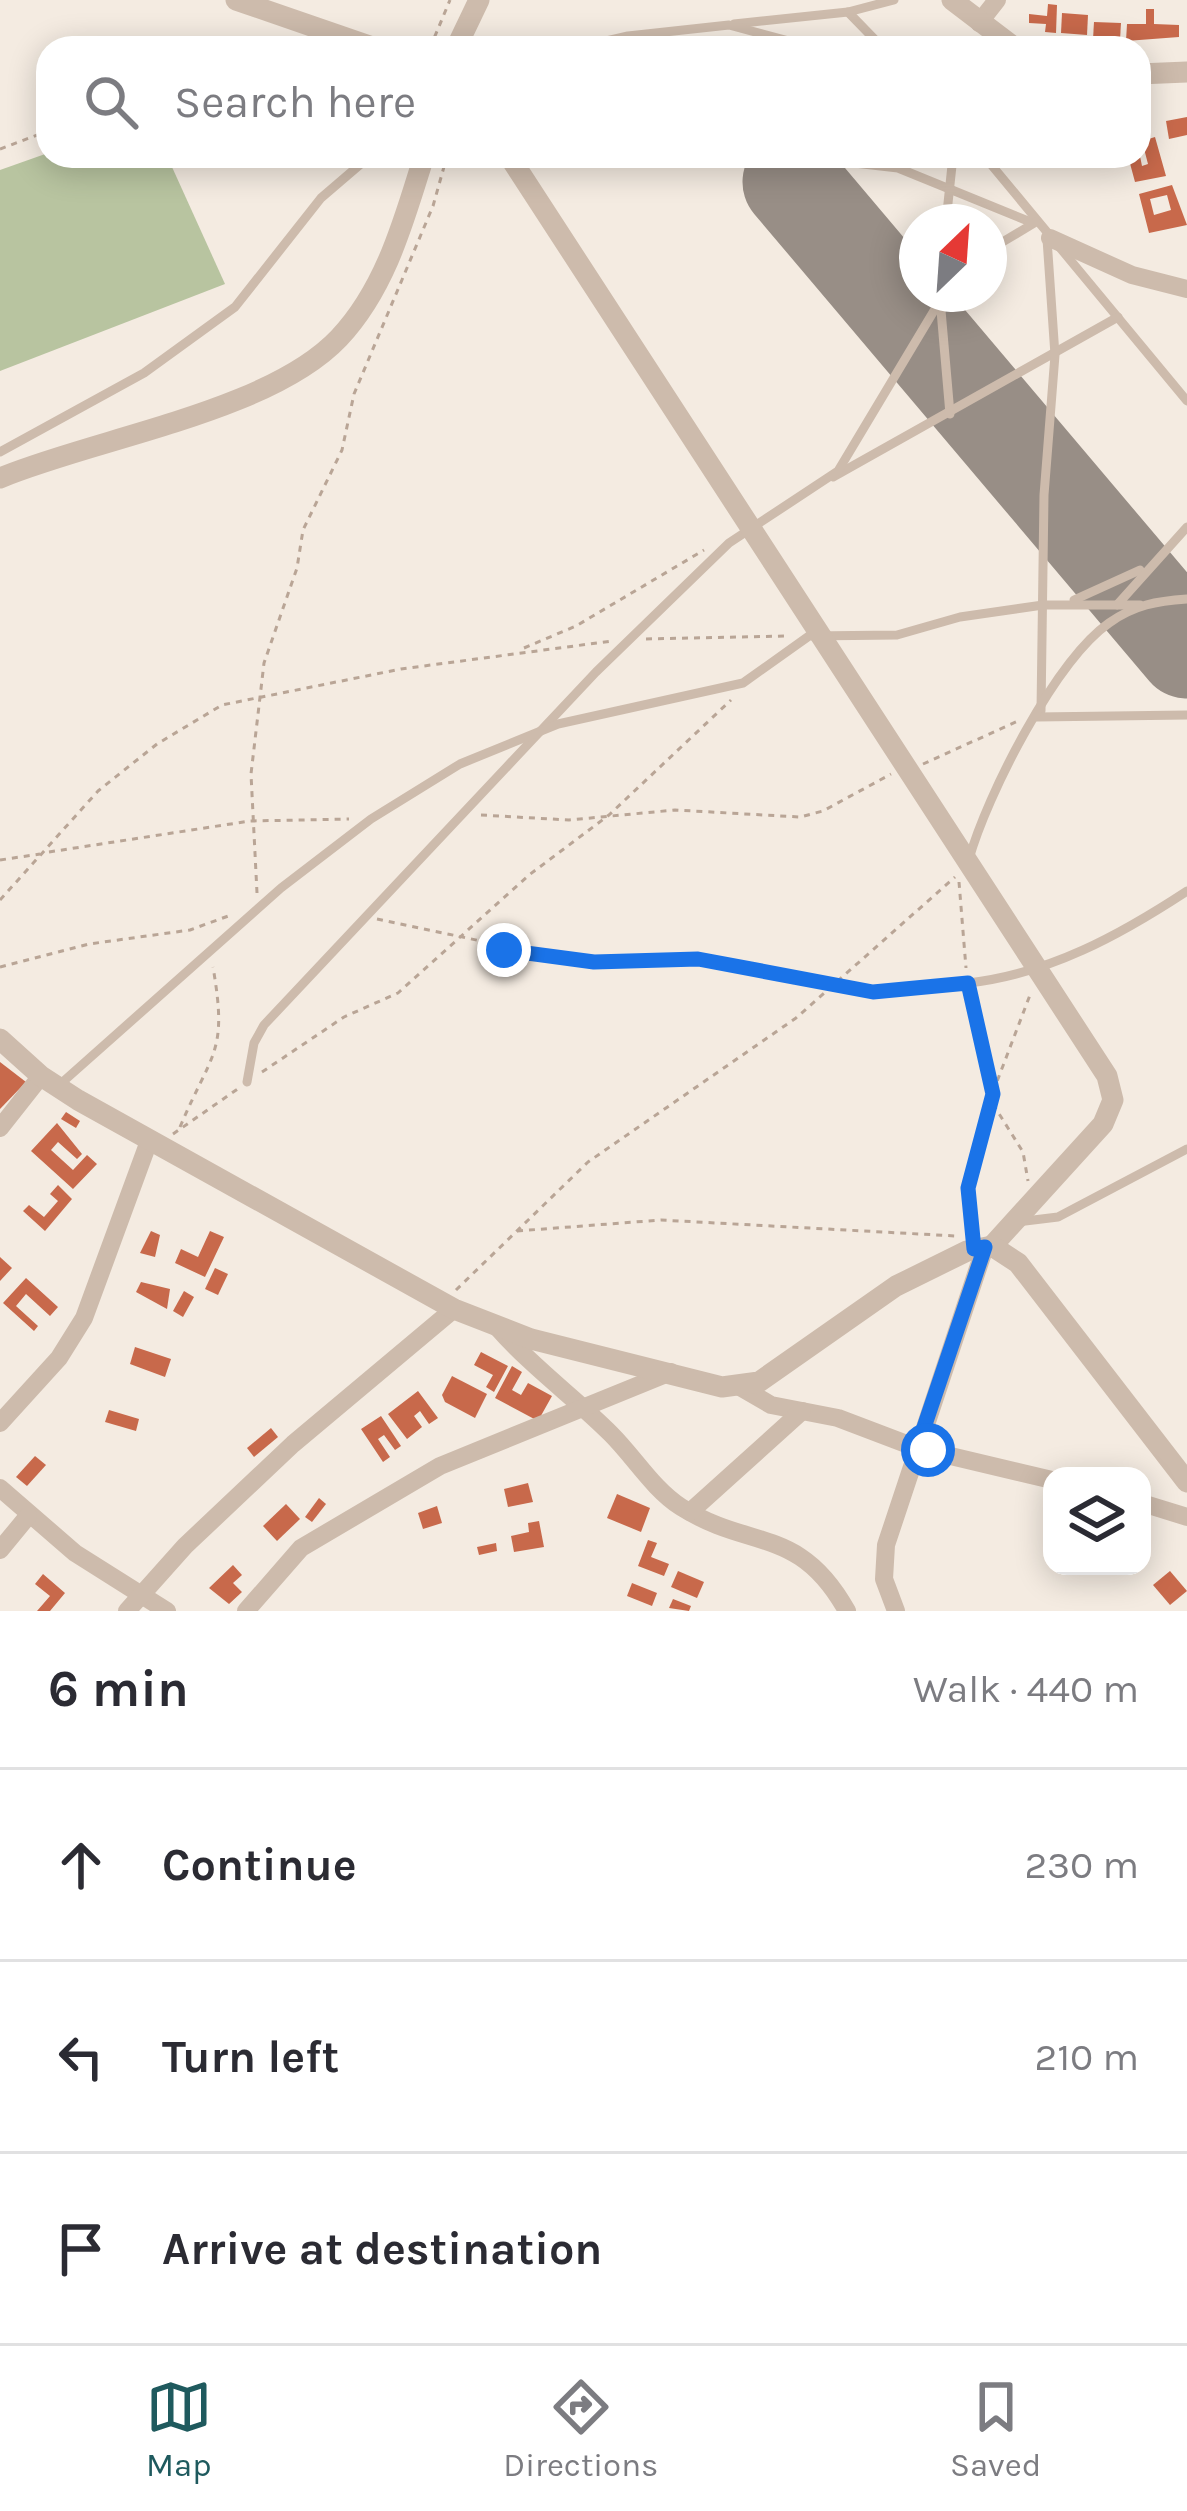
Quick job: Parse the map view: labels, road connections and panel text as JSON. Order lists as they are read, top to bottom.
{
  "north": "top right",
  "page": {
    "search": "Search here",
    "heading": ["6 min", "Walk · 440 m"],
    "list": [
      ["Continue", "230 m"],
      ["Turn left", "210 m"],
      "Arrive at destination"
    ],
    "nav": ["Map", "Directions", "Saved"]
  }
}
